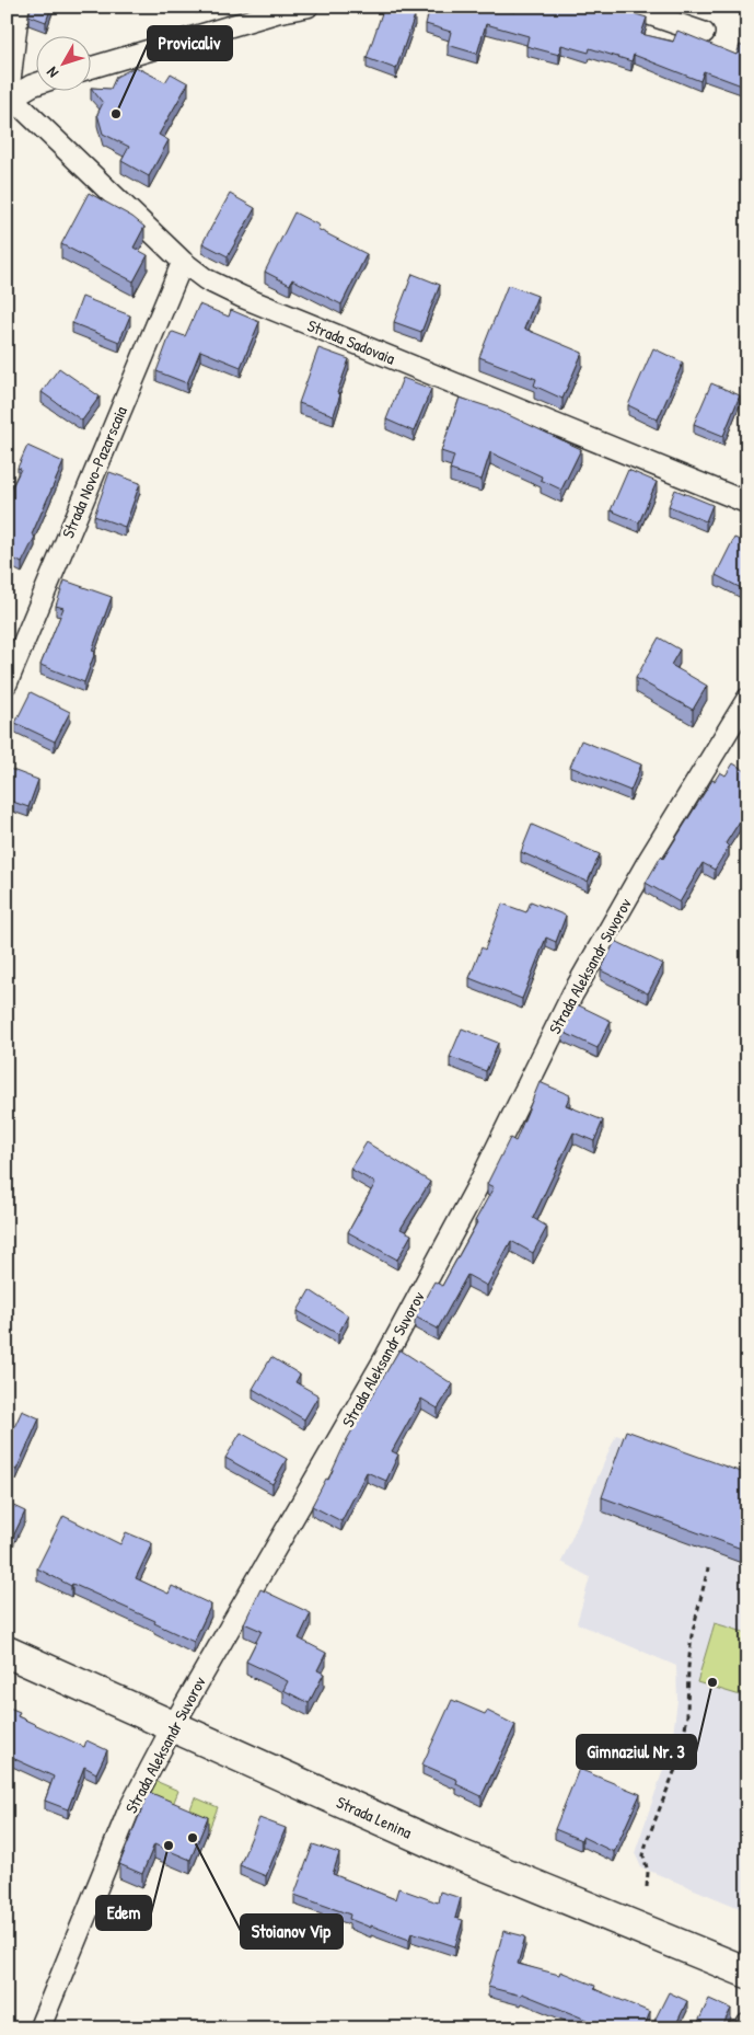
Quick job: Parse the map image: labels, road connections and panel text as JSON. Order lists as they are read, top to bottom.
{
  "streets": {
    "street": [
      "Strada Sadovaia",
      "Strada Novo-Pazarscaia",
      "Strada Aleksandr Suvorov",
      "Strada Lenina"
    ]
  },
  "crossings": [
    ["Strada Sadovaia", "Strada Novo-Pazarscaia"],
    ["Strada Aleksandr Suvorov", "Strada Lenina"]
  ],
  "places": [
    "Provicaliv",
    "Gimnaziul Nr. 3",
    "Stoianov Vip",
    "Edem"
  ],
  "north": "bottom left"
}
